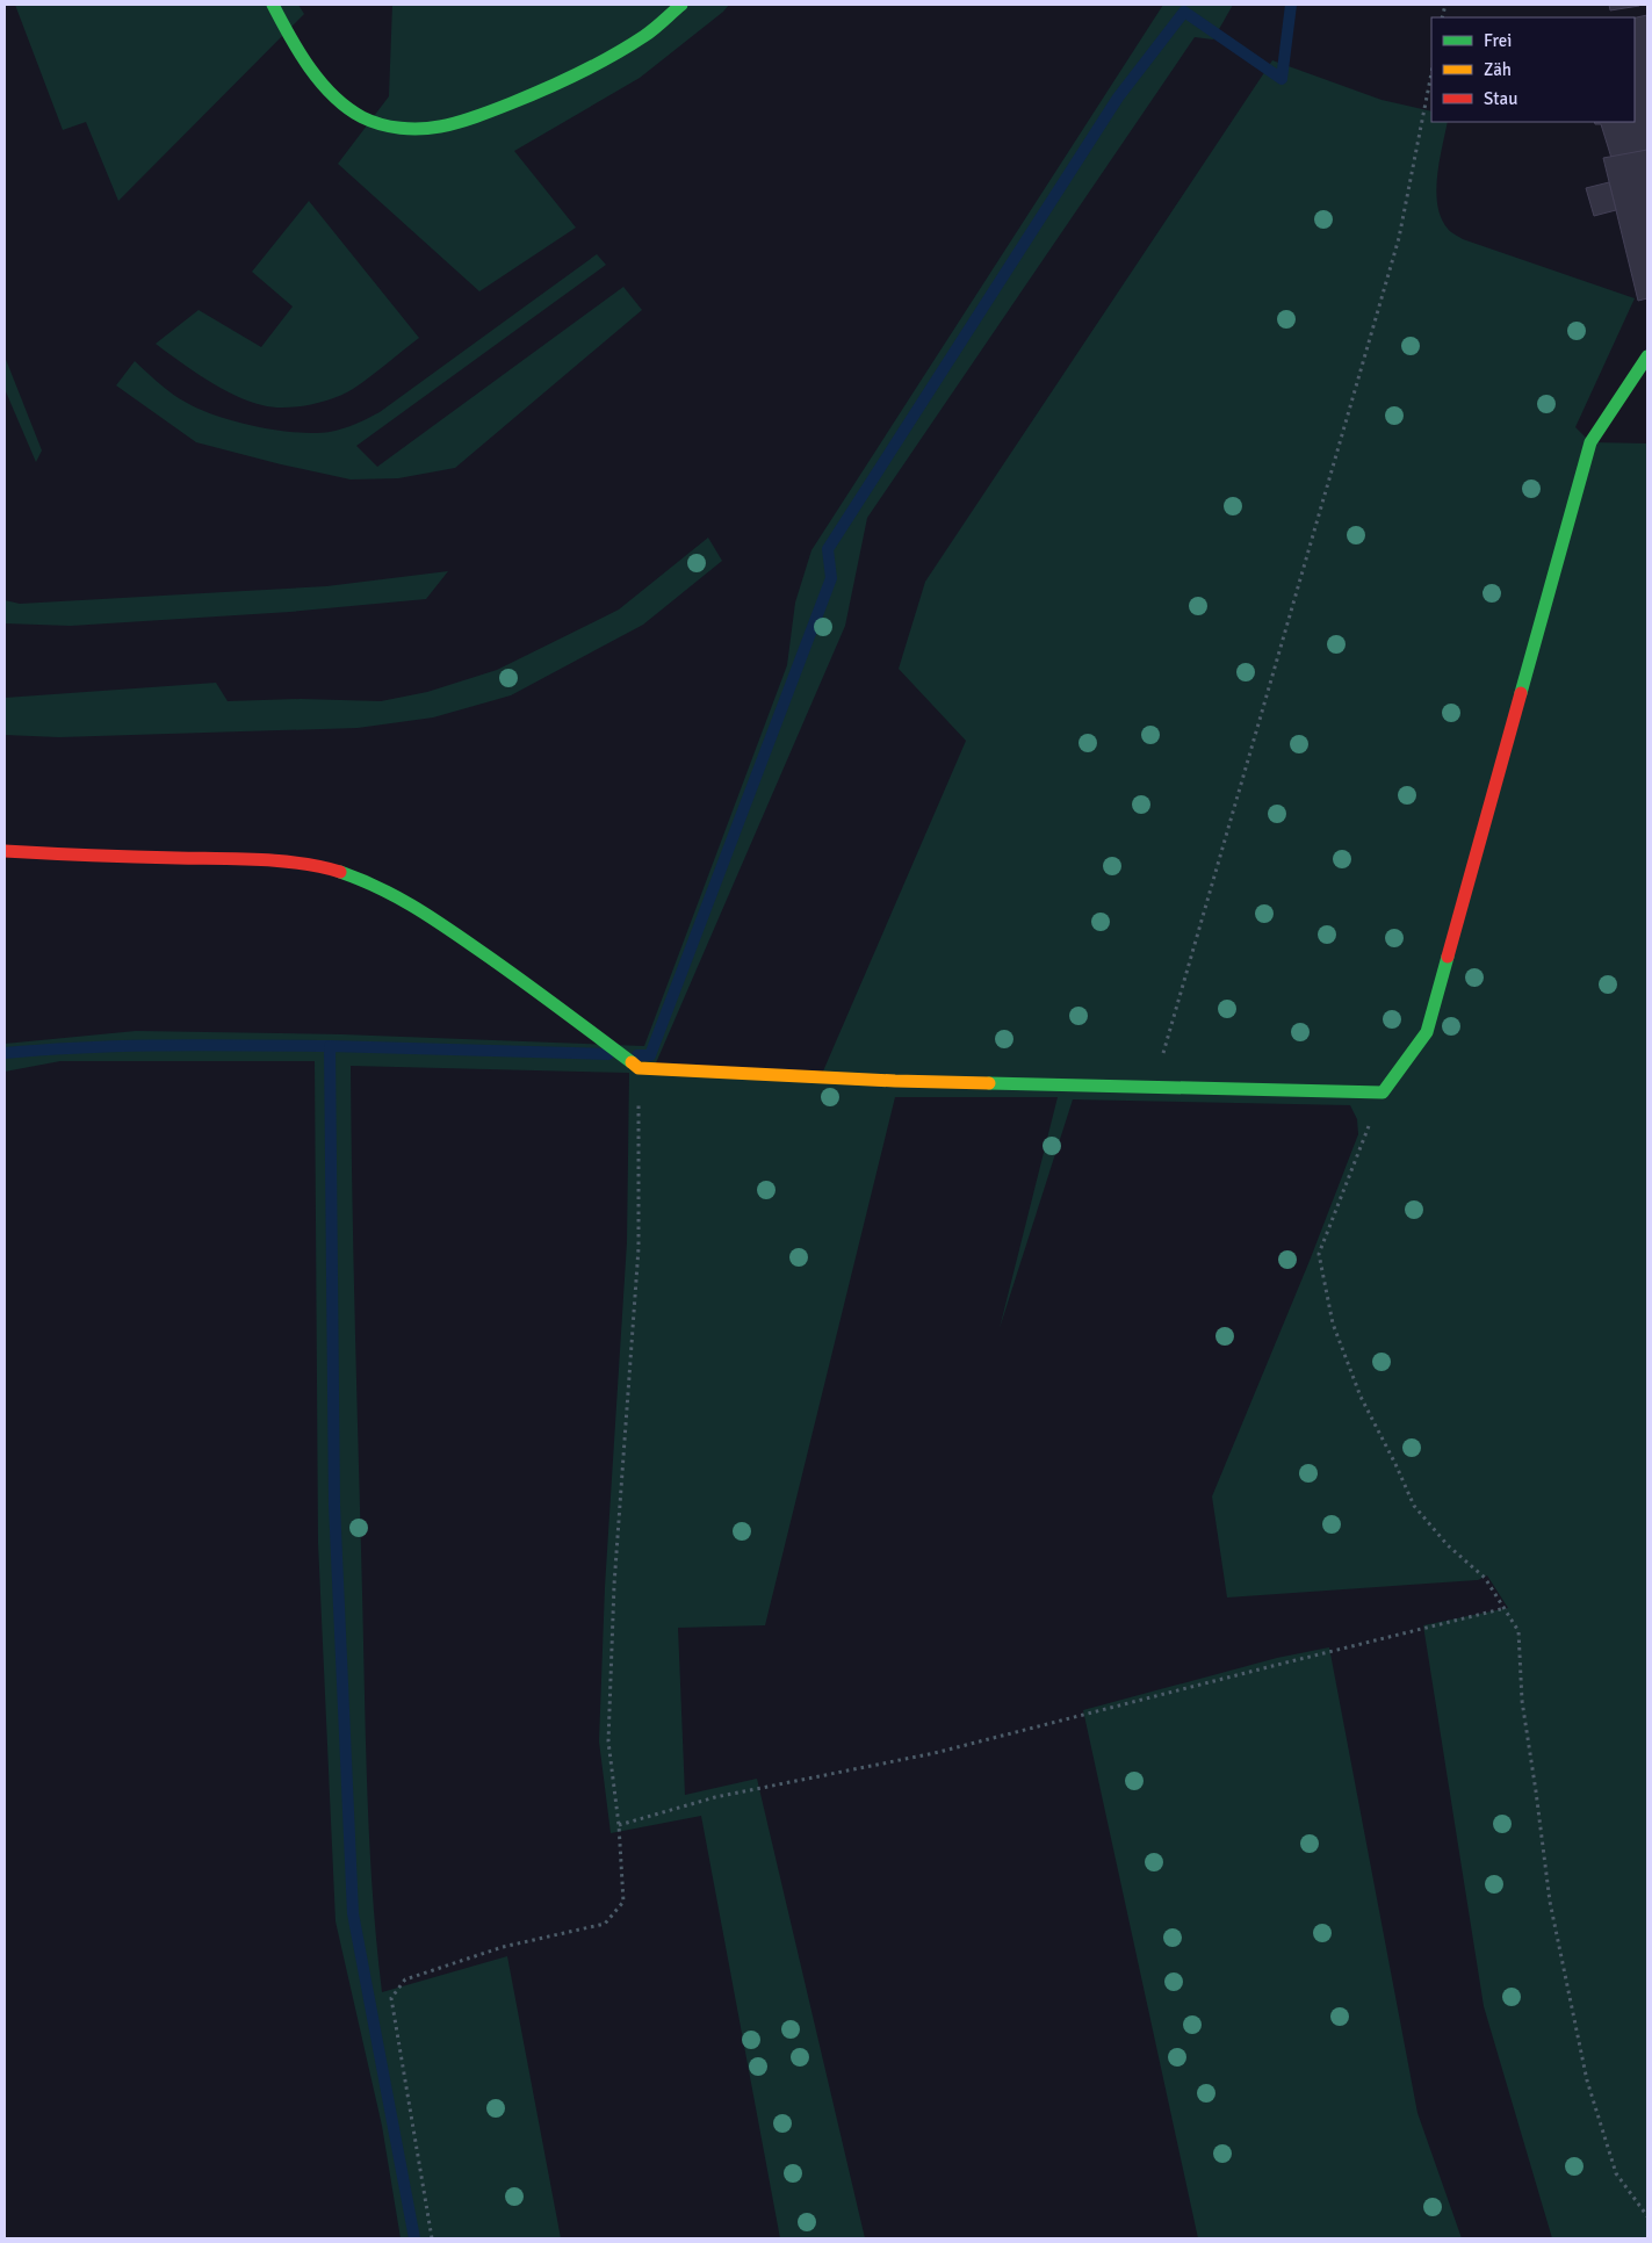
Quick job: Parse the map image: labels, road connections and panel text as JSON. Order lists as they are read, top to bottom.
{
  "legend": ["Frei", "Zäh", "Stau"]
}
